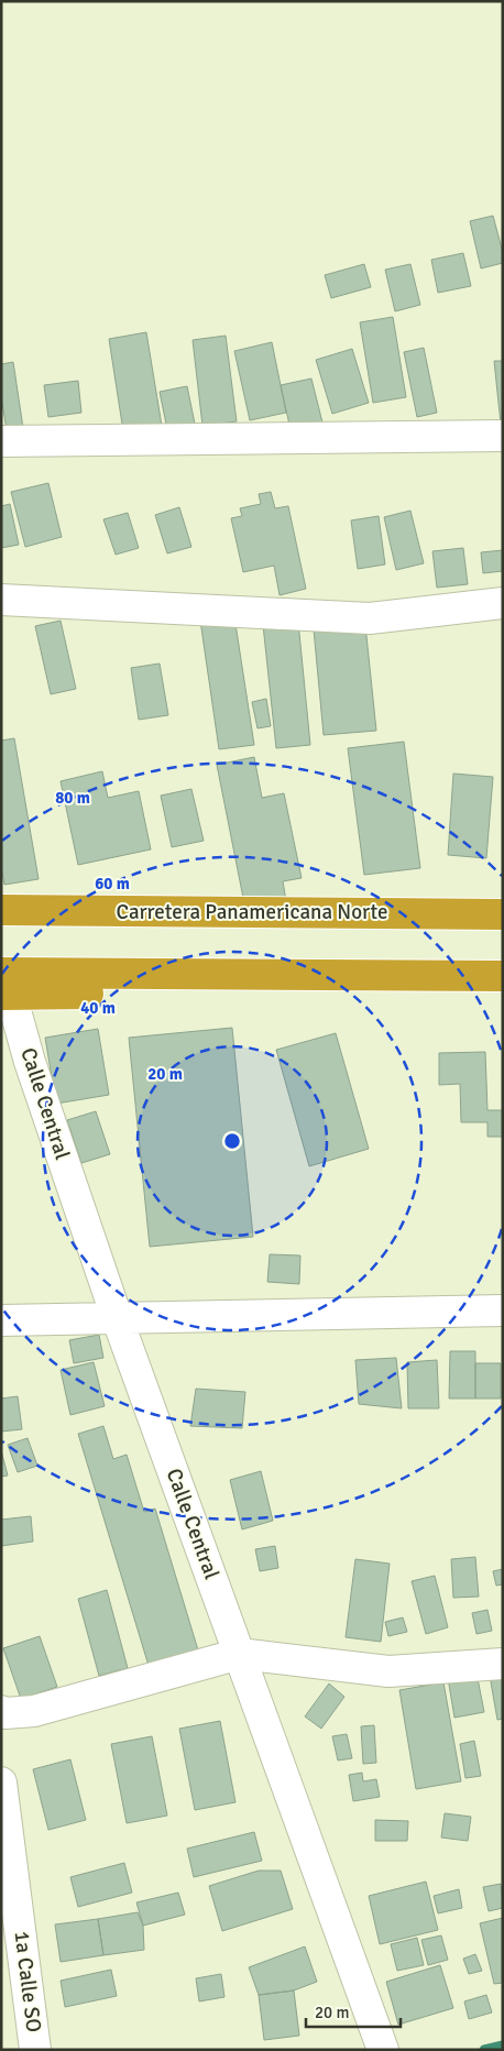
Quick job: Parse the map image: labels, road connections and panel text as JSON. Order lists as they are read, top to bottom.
{
  "streets": {
    "highway": ["Carretera Panamericana Norte"],
    "street": ["Calle Central", "1a Calle SO"]
  },
  "scale_bar": "20 m",
  "rings": [
    "80 m",
    "60 m",
    "40 m",
    "20 m"
  ]
}
